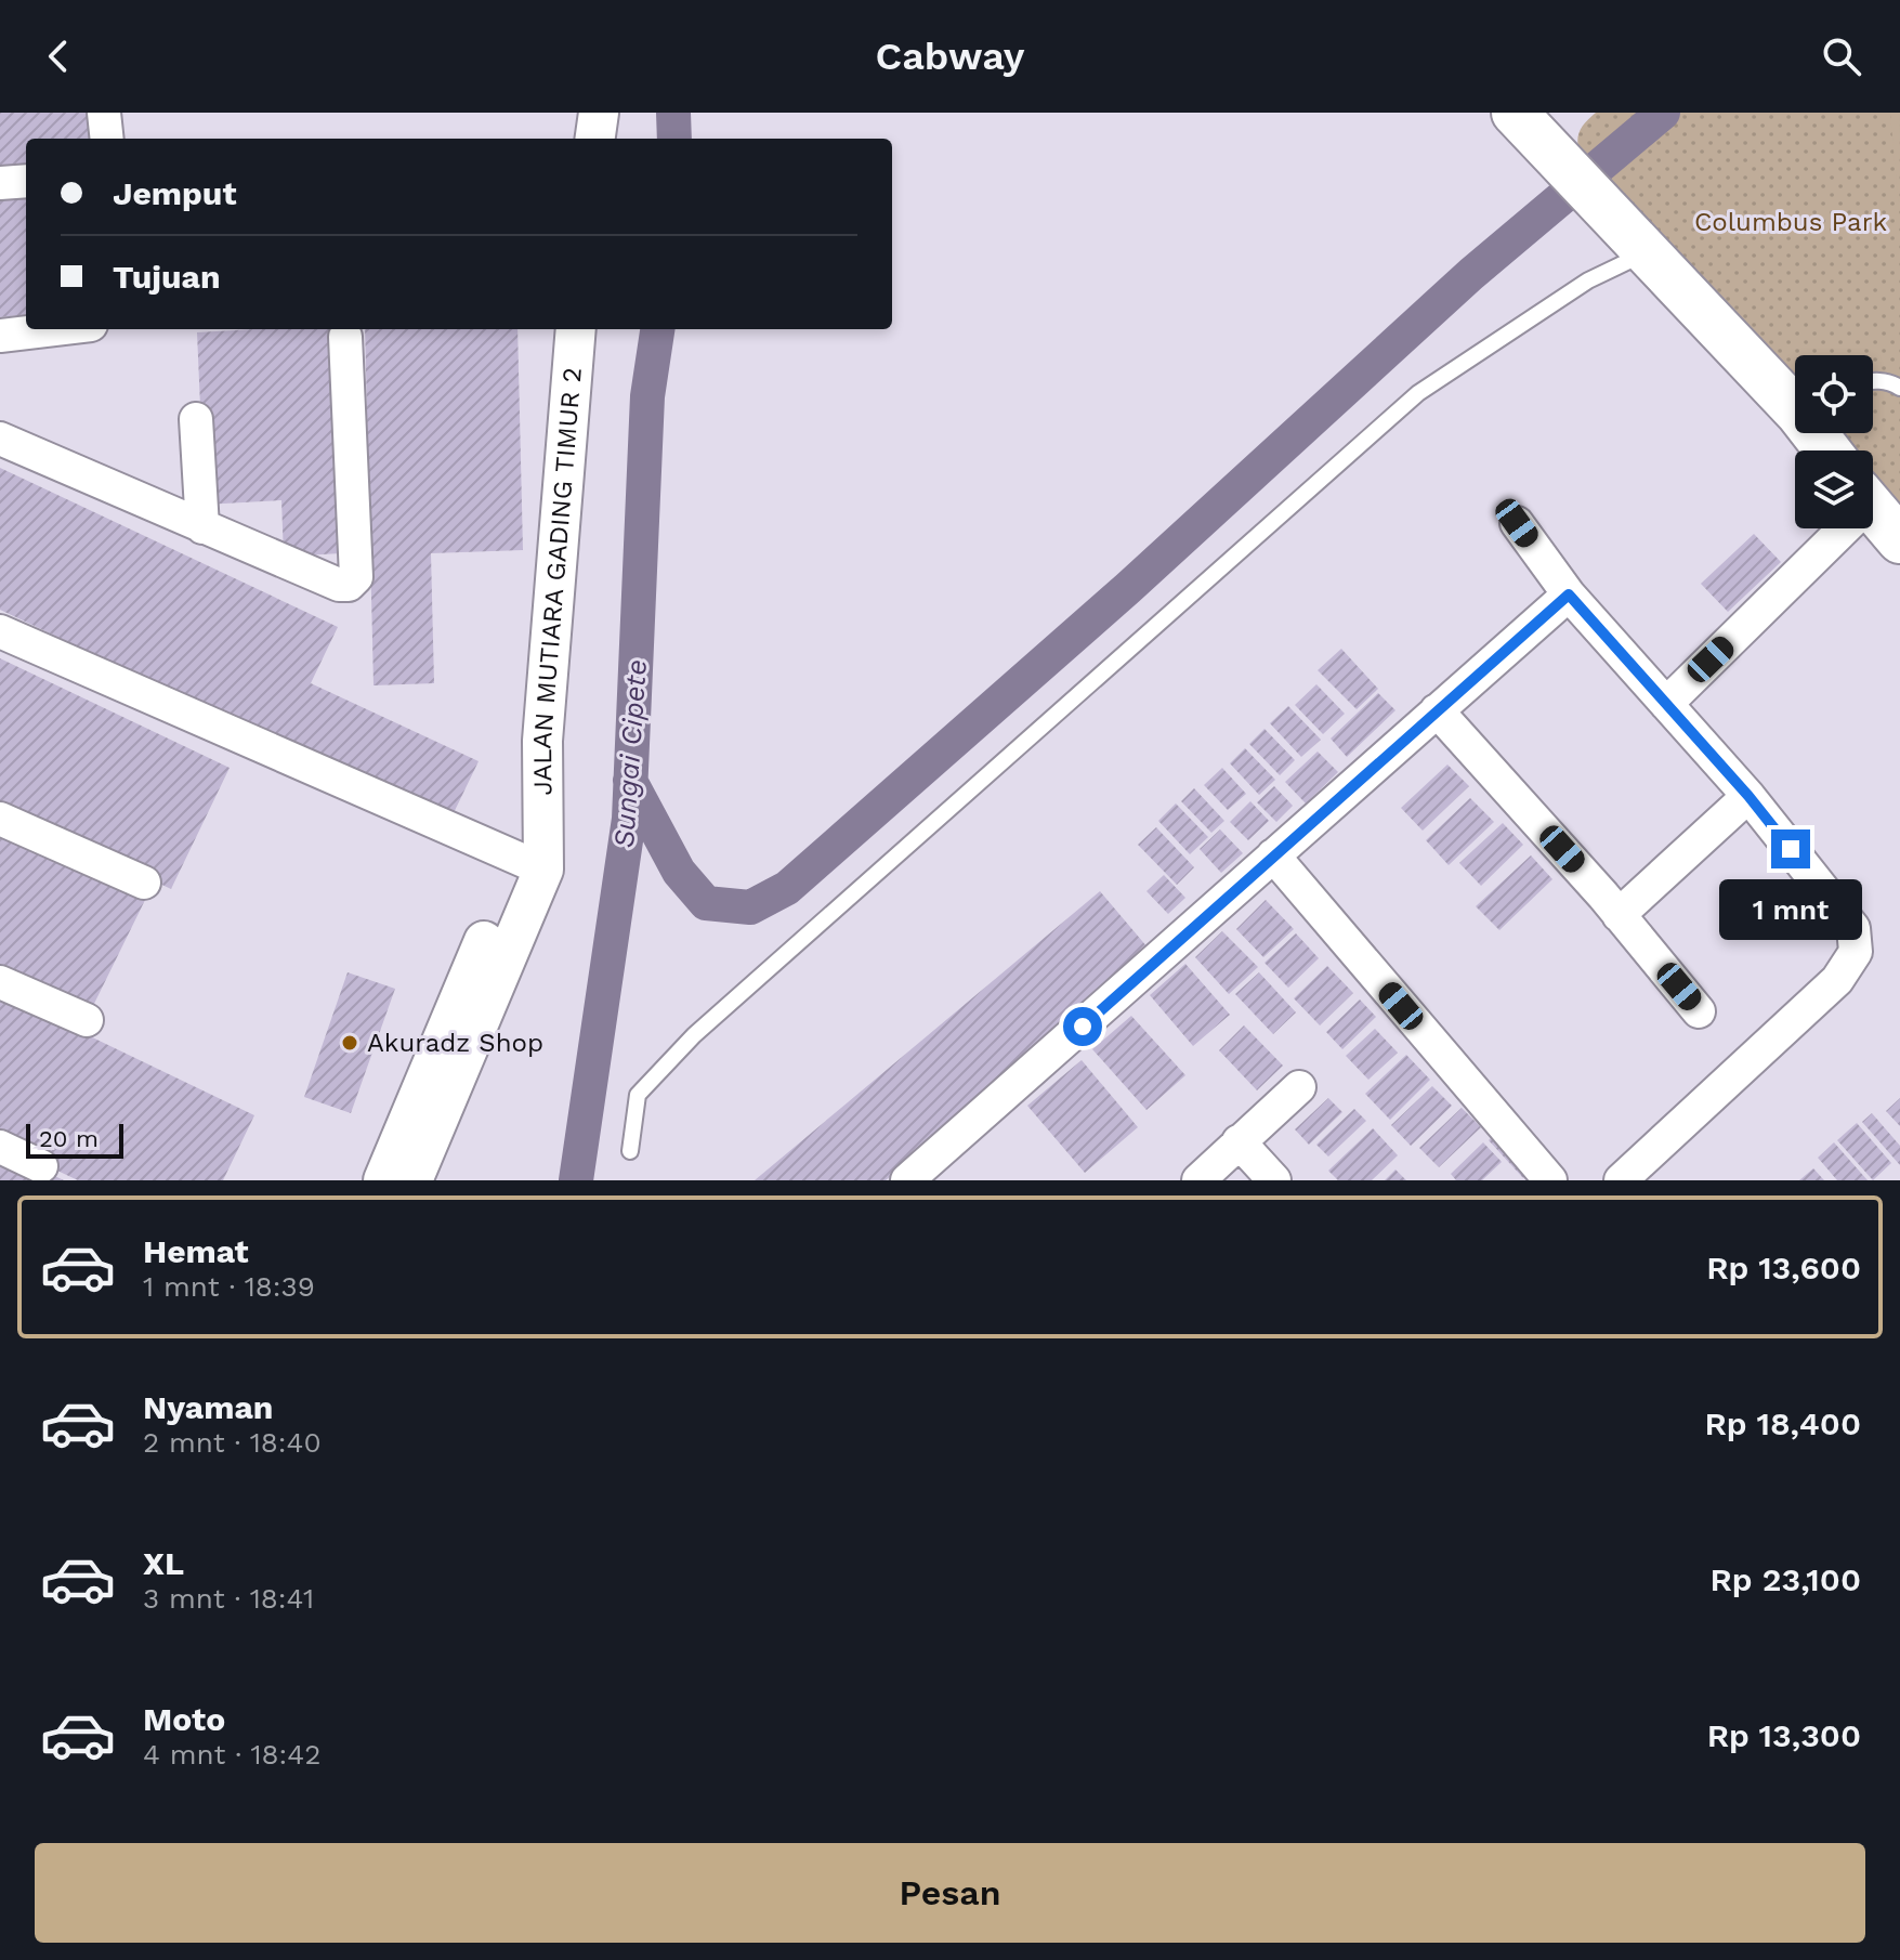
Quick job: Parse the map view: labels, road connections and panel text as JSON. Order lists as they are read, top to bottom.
{
  "streets": {
    "street": ["JALAN MUTIARA GADING TIMUR 2"]
  },
  "water": ["Sungai Cipete"],
  "parks": ["Columbus Park"],
  "places": ["Akuradz Shop"],
  "scale_bar": "20 m",
  "page": {
    "header": "Cabway",
    "banner": ["Jemput", "Tujuan"],
    "bubble": "1 mnt",
    "scale": "20 m",
    "list": [
      {
        "name": "Hemat",
        "note": "1 mnt · 18:39",
        "value": "Rp 13,600"
      },
      {
        "name": "Nyaman",
        "note": "2 mnt · 18:40",
        "value": "Rp 18,400"
      },
      {
        "name": "XL",
        "note": "3 mnt · 18:41",
        "value": "Rp 23,100"
      },
      {
        "name": "Moto",
        "note": "4 mnt · 18:42",
        "value": "Rp 13,300"
      }
    ],
    "buttons": "Pesan"
  }
}
